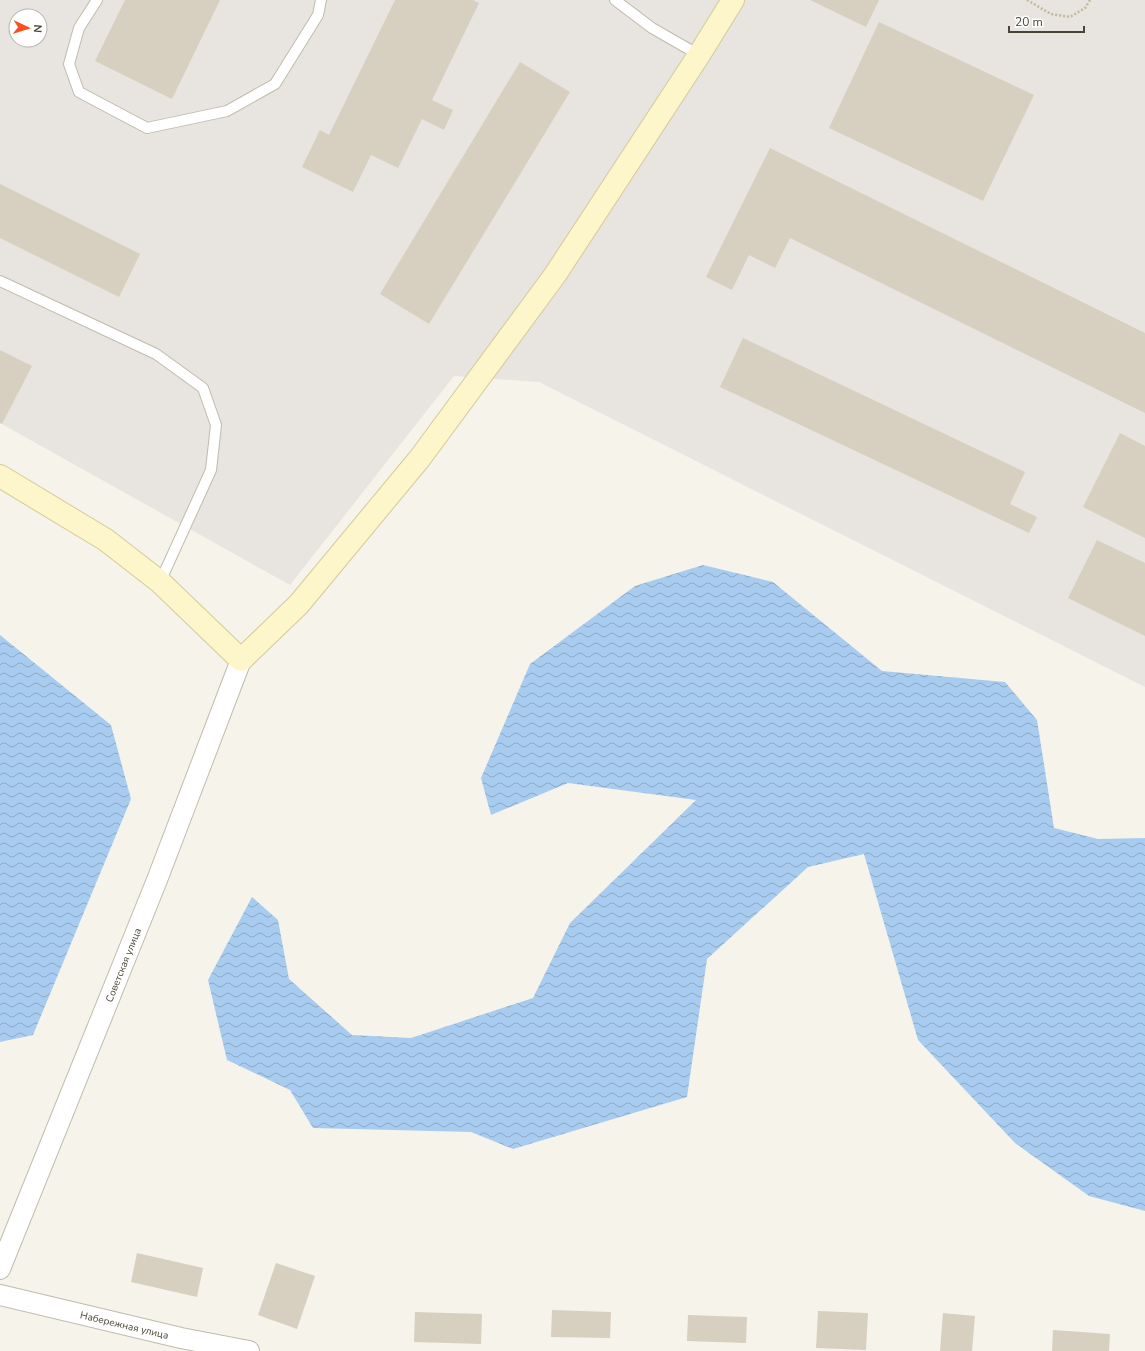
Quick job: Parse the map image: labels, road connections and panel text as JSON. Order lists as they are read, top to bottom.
{
  "streets": {
    "street": ["Советская улица", "Набережная улица"]
  },
  "scale_bar": "20 m",
  "north": "right"
}
